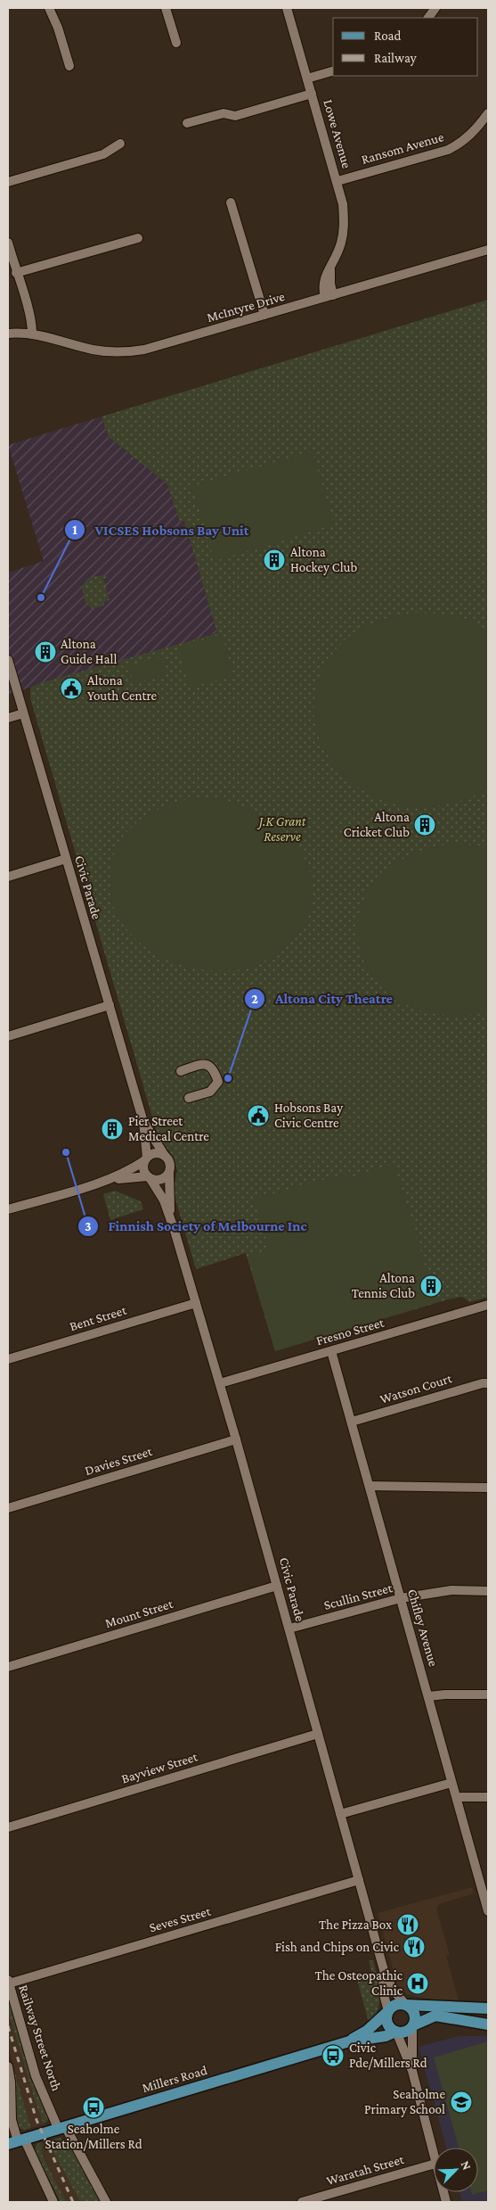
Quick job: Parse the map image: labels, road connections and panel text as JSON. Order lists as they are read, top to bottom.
{
  "streets": {
    "main road": ["Millers Road"],
    "street": [
      "Lowe Avenue",
      "Ransom Avenue",
      "McIntyre Drive",
      "Civic Parade",
      "Bent Street",
      "Fresno Street",
      "Watson Court",
      "Davies Street",
      "Scullin Street",
      "Mount Street",
      "Chifley Avenue",
      "Bayview Street",
      "Seves Street",
      "Railway Street North",
      "Waratah Street"
    ]
  },
  "crossings": [
    ["Lowe Avenue", "Ransom Avenue"],
    ["Lowe Avenue", "McIntyre Drive"],
    ["Civic Parade", "Bent Street"],
    ["Civic Parade", "Fresno Street"],
    ["Civic Parade", "Davies Street"],
    ["Civic Parade", "Scullin Street"],
    ["Civic Parade", "Mount Street"],
    ["Civic Parade", "Bayview Street"],
    ["Civic Parade", "Seves Street"],
    ["Civic Parade", "Millers Road"],
    ["Fresno Street", "Chifley Avenue"],
    ["Watson Court", "Chifley Avenue"],
    ["Scullin Street", "Chifley Avenue"],
    ["Seves Street", "Railway Street North"],
    ["Railway Street North", "Millers Road"]
  ],
  "parks": ["J.K Grant Reserve"],
  "places": {
    "building": [
      "Altona Hockey Club",
      "Altona Guide Hall",
      "Altona Cricket Club",
      "Pier Street Medical Centre",
      "Altona Tennis Club"
    ],
    "other": ["VICSES Hobsons Bay Unit", "Altona City Theatre", "Finnish Society of Melbourne Inc"],
    "public building": ["Altona Youth Centre", "Hobsons Bay Civic Centre"],
    "restaurant": ["The Pizza Box", "Fish and Chips on Civic"],
    "hospital": ["The Osteopathic Clinic"],
    "bus stop": ["Civic Pde/Millers Rd", "Seaholme Station/Millers Rd"],
    "school or university": ["Seaholme Primary School"]
  },
  "legend": ["Road", "Railway"],
  "north": "top right"
}
